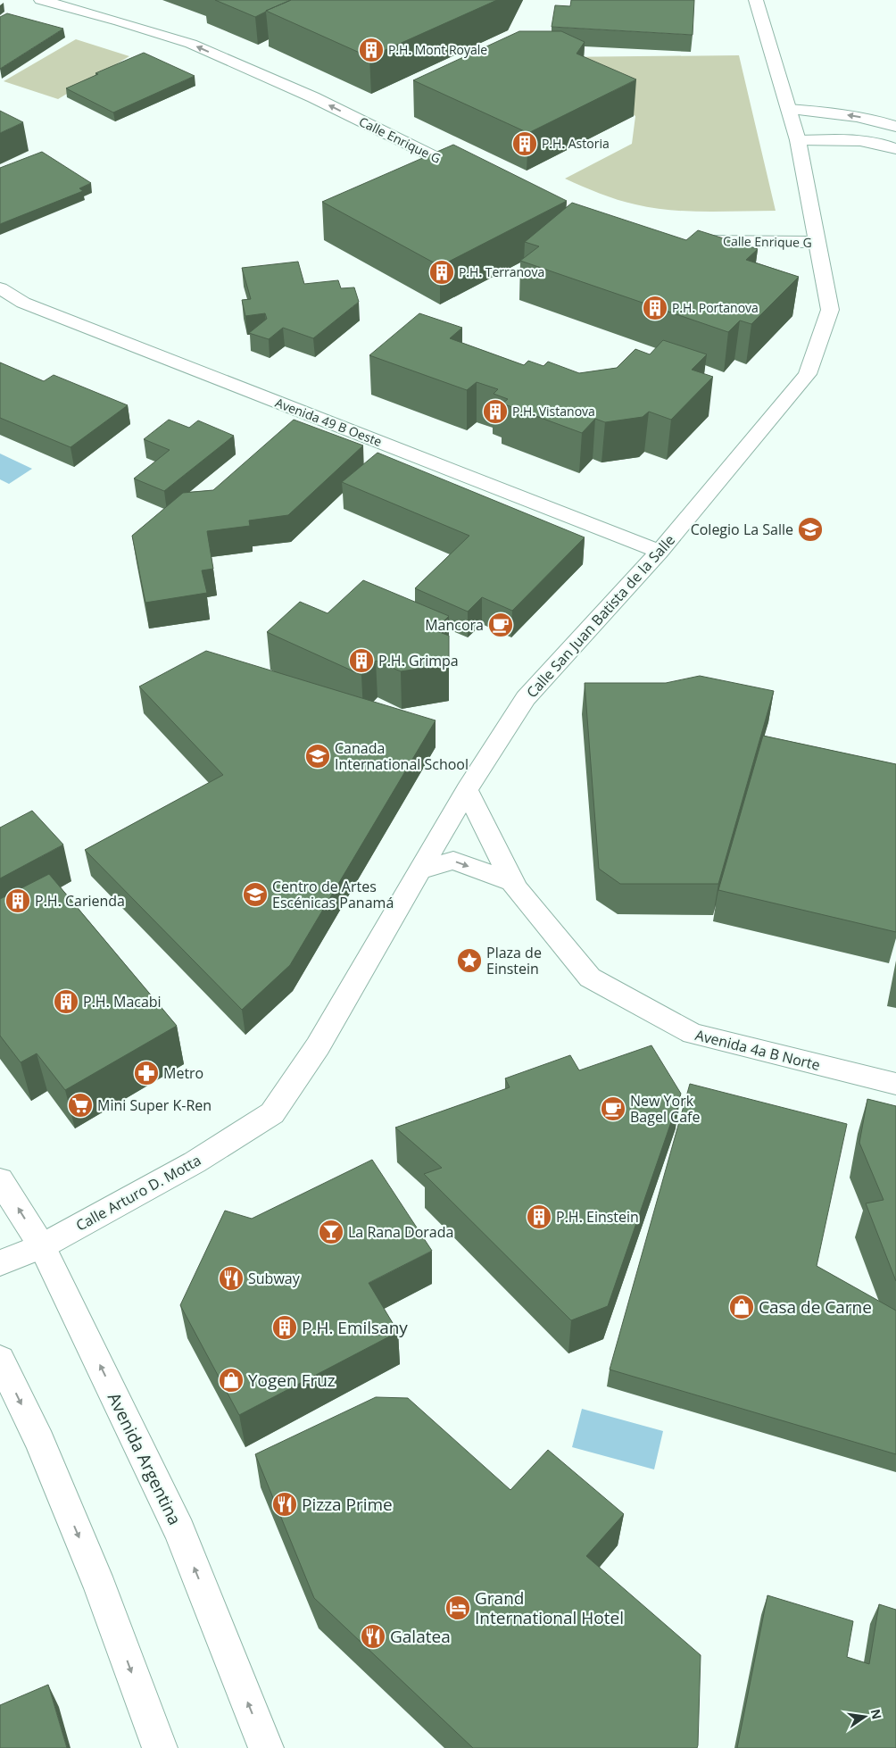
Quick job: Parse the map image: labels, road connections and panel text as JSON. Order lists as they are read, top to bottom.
{
  "streets": {
    "street": [
      "Calle Enrique G",
      "Avenida 49 B Oeste",
      "Calle San Juan Batista de la Salle",
      "Avenida 4a B Norte",
      "Calle Arturo D. Motta",
      "Avenida Argentina"
    ]
  },
  "crossings": [
    ["Calle Enrique G", "Calle San Juan Batista de la Salle"],
    ["Avenida 49 B Oeste", "Calle San Juan Batista de la Salle"],
    ["Calle San Juan Batista de la Salle", "Avenida 4a B Norte"],
    ["Calle San Juan Batista de la Salle", "Calle Arturo D. Motta"],
    ["Calle Arturo D. Motta", "Avenida Argentina"]
  ],
  "one_way": ["Calle Enrique G"],
  "places": {
    "building": [
      "P.H. Mont Royale",
      "P.H. Astoria",
      "P.H. Terranova",
      "P.H. Portanova",
      "P.H. Vistanova",
      "P.H. Grimpa",
      "P.H. Carienda",
      "P.H. Macabi",
      "P.H. Einstein",
      "P.H. Emilsany"
    ],
    "school or university": ["Colegio La Salle", "Canada International School", "Centro de Artes Escénicas Panamá"],
    "cafe": ["Mancora", "New York Bagel Cafe"],
    "place": ["Plaza de Einstein"],
    "pharmacy": ["Metro"],
    "supermarket": ["Mini Super K-Ren"],
    "bar": ["La Rana Dorada"],
    "restaurant": ["Subway", "Pizza Prime", "Galatea"],
    "shop": ["Casa de Carne", "Yogen Fruz"],
    "hotel": ["Grand International Hotel"]
  },
  "north": "right"
}
